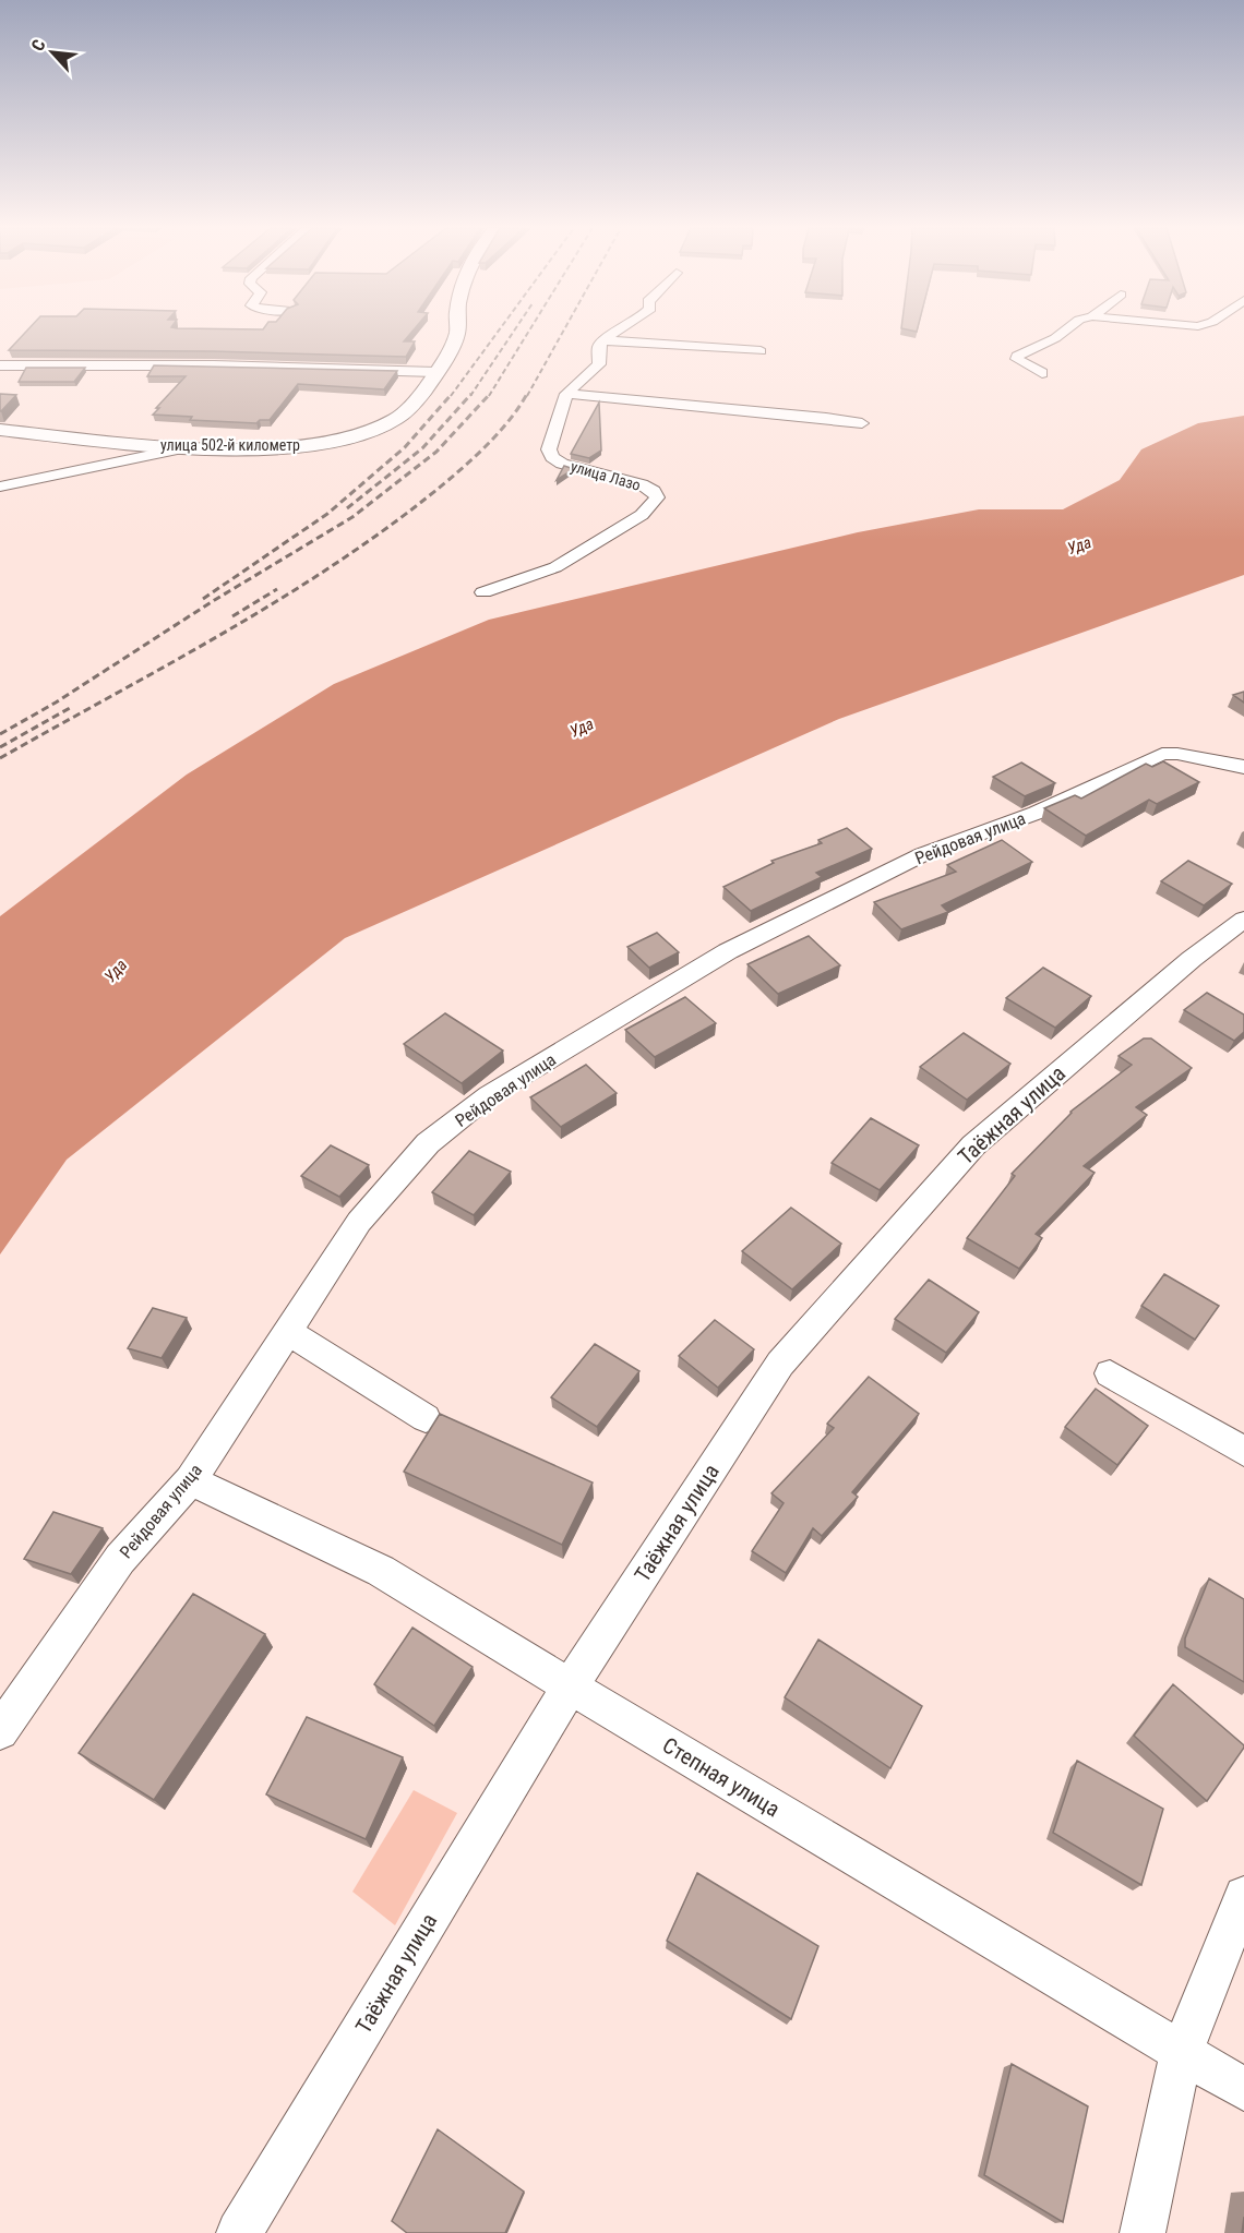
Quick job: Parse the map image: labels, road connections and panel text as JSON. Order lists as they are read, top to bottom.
{
  "streets": {
    "street": [
      "улица 502-й километр",
      "улица Лазо",
      "Рейдовая улица",
      "Таёжная улица",
      "Степная улица"
    ]
  },
  "crossings": [
    ["Рейдовая улица", "Степная улица"],
    ["Таёжная улица", "Степная улица"]
  ],
  "water": ["Уда"],
  "north": "top left"
}
